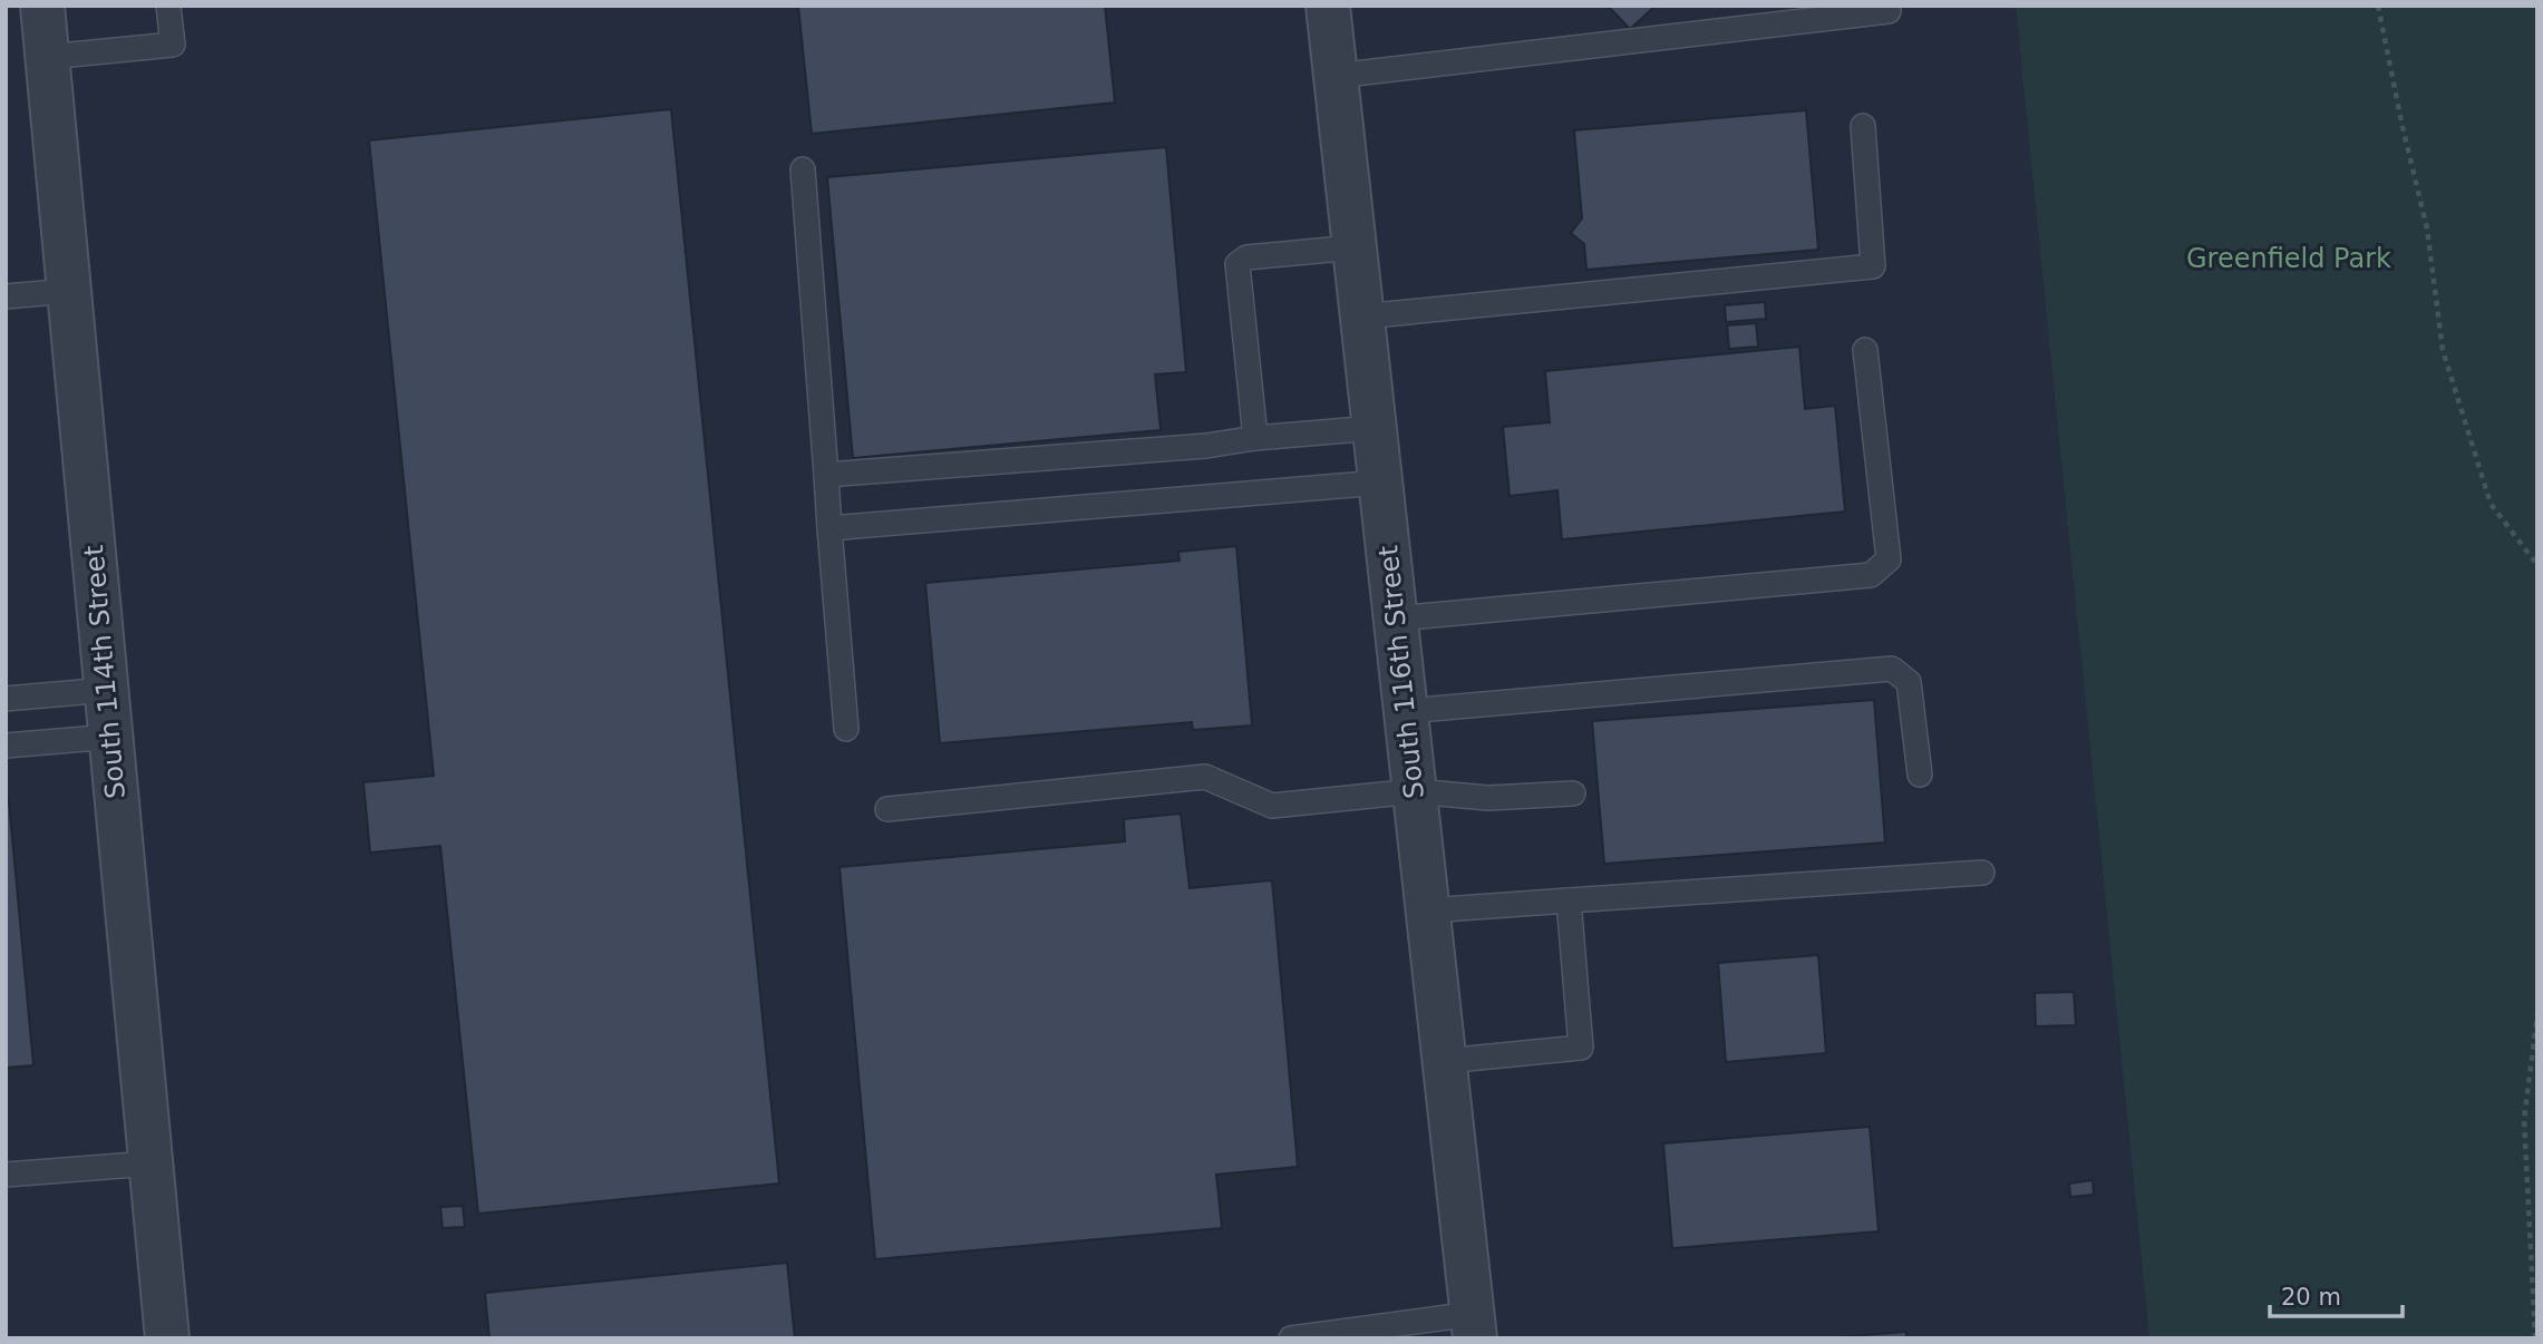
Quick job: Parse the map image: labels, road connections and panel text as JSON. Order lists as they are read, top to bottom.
{
  "streets": {
    "street": ["South 114th Street", "South 116th Street"]
  },
  "parks": ["Greenfield Park"],
  "scale_bar": "20 m"
}
